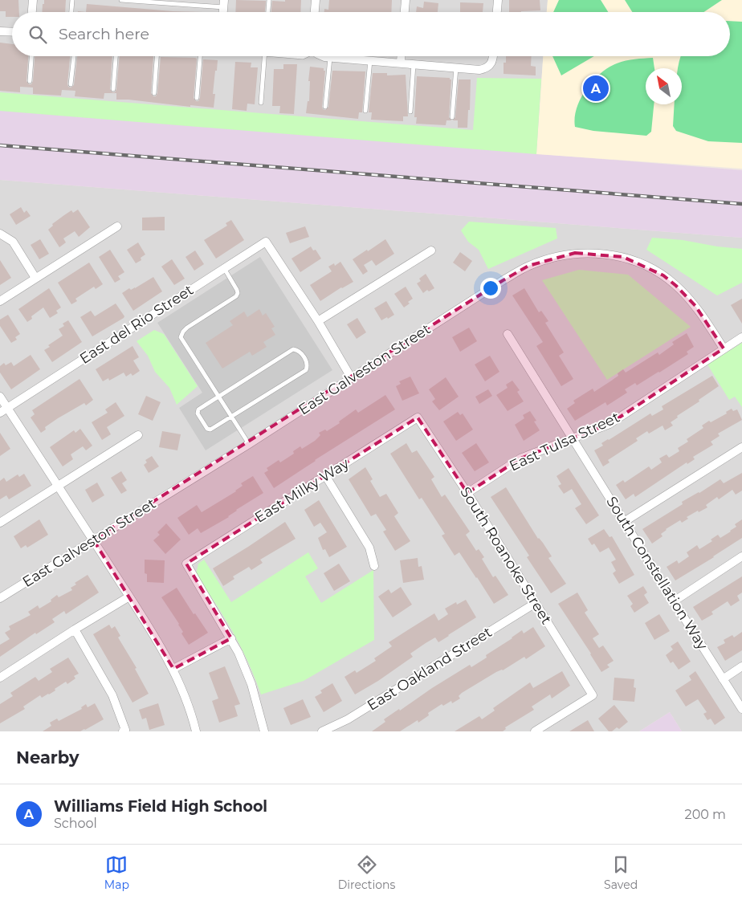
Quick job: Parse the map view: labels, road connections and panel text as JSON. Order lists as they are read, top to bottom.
{
  "streets": {
    "street": [
      "East del Rio Street",
      "East Galveston Street",
      "East Tulsa Street",
      "East Milky Way",
      "South Roanoke Street",
      "South Constellation Way",
      "East Oakland Street"
    ]
  },
  "crossings": [
    ["East Galveston Street", "East Tulsa Street"],
    ["East Tulsa Street", "South Roanoke Street"],
    ["East Tulsa Street", "South Constellation Way"],
    ["East Milky Way", "South Roanoke Street"],
    ["South Roanoke Street", "East Oakland Street"]
  ],
  "north": "top left",
  "page": {
    "search": "Search here",
    "pins": "A",
    "heading": "Nearby",
    "list": [
      {
        "mark": "A",
        "name": "Williams Field High School",
        "note": "School",
        "value": "200 m"
      }
    ],
    "nav": ["Map", "Directions", "Saved"]
  }
}
